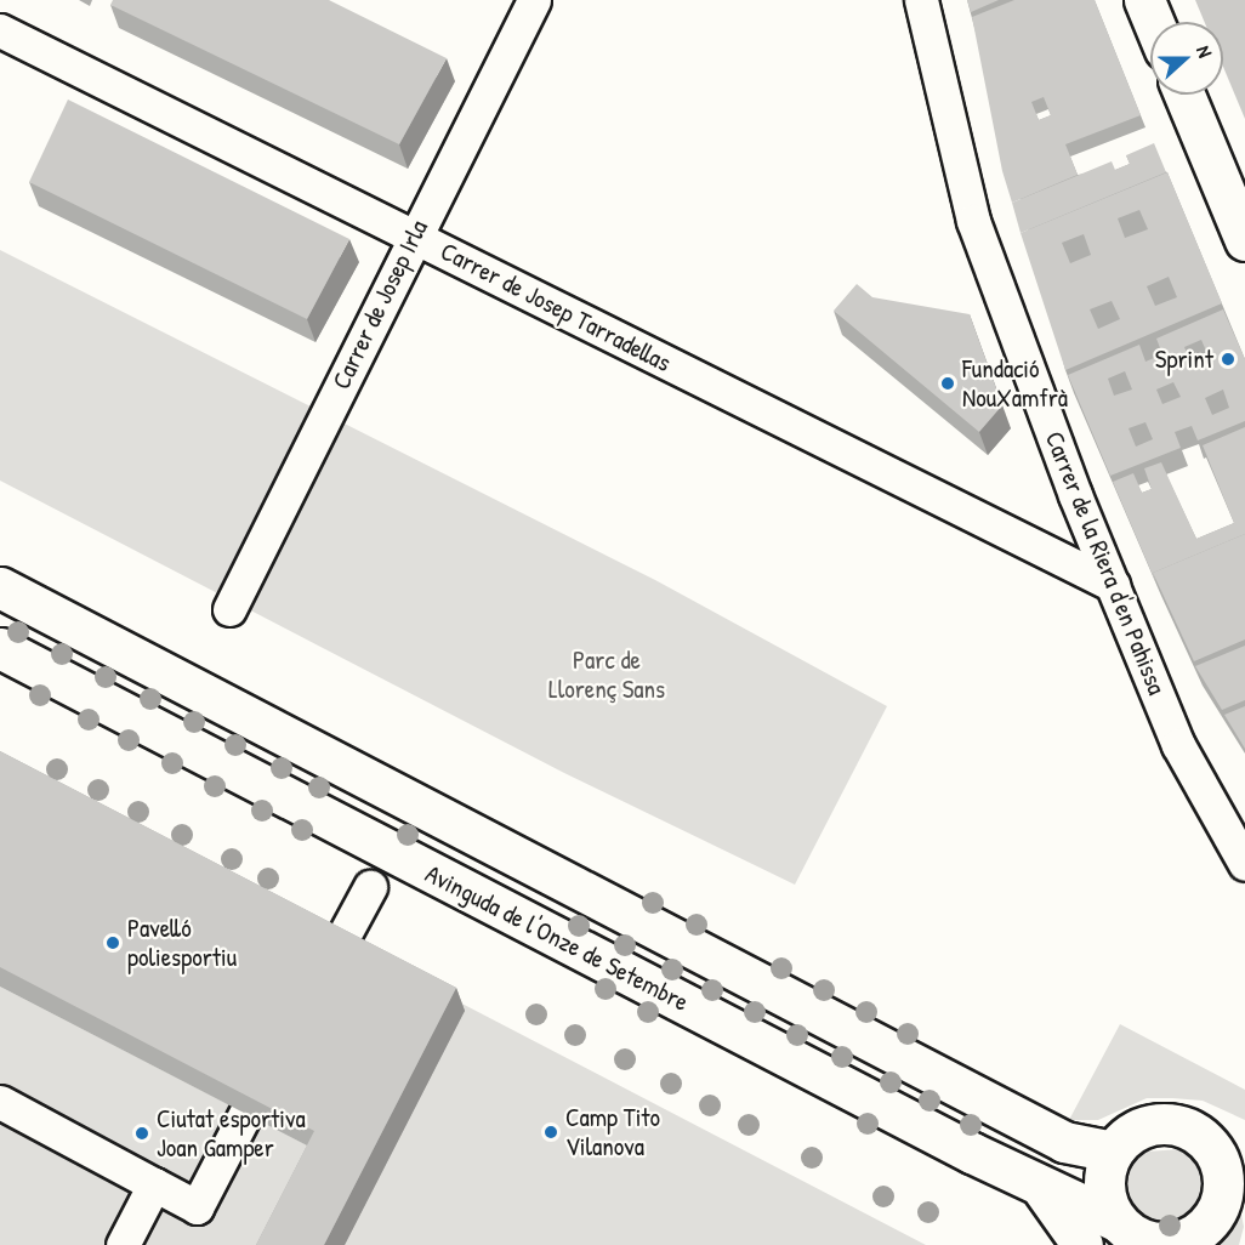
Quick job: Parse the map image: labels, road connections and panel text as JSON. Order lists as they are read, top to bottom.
{
  "streets": {
    "main road": ["Avinguda de l'Onze de Setembre"],
    "street": ["Carrer de Josep Irla", "Carrer de Josep Tarradellas", "Carrer de la Riera d'en Pahissa"]
  },
  "crossings": [
    ["Carrer de Josep Irla", "Carrer de Josep Tarradellas"],
    ["Carrer de Josep Tarradellas", "Carrer de la Riera d'en Pahissa"]
  ],
  "parks": ["Parc de Llorenç Sans"],
  "places": [
    "Sprint",
    "Fundació NouXamfrà",
    "Pavelló poliesportiu",
    "Camp Tito Vilanova",
    "Ciutat esportiva Joan Gamper"
  ],
  "north": "right"
}
